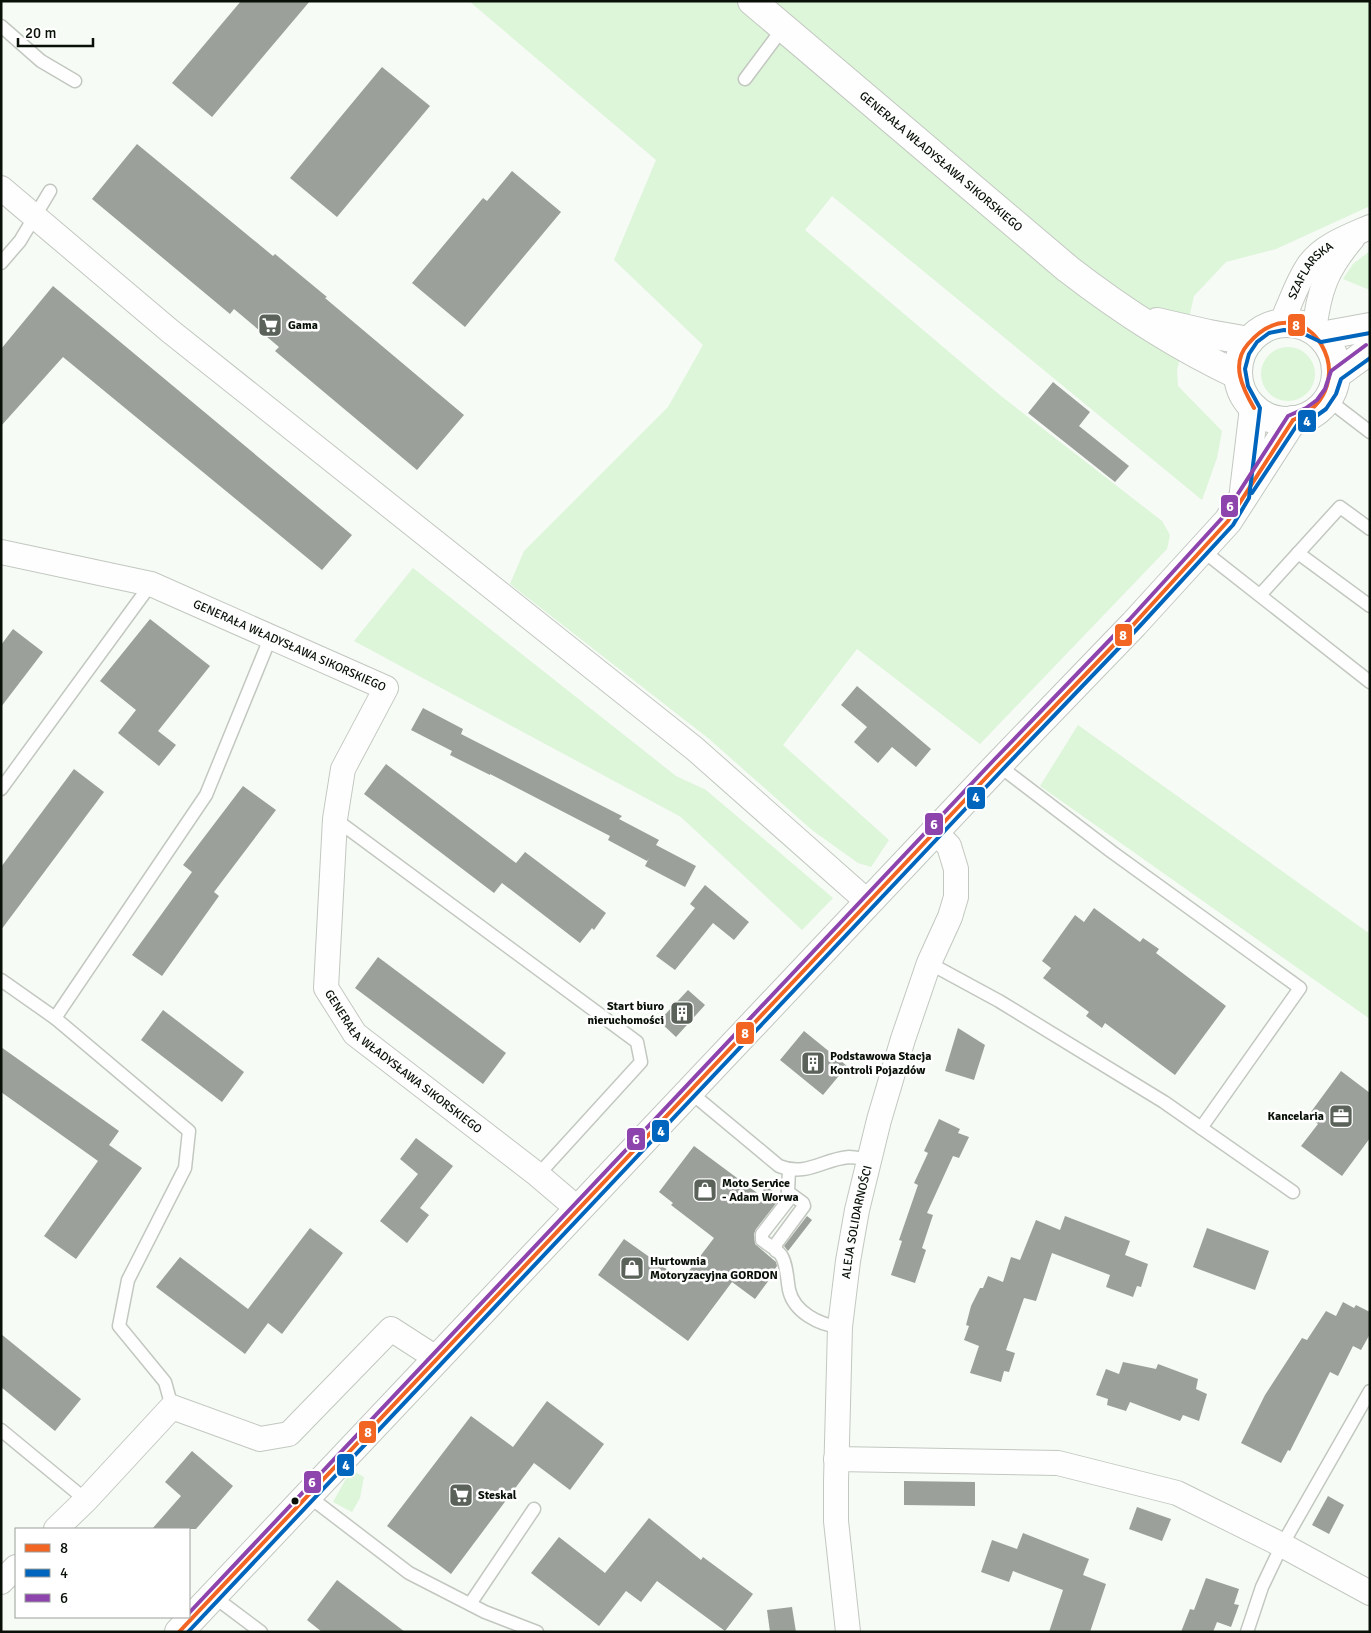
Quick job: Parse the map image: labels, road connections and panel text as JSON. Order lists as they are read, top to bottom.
{
  "streets": {
    "street": ["GENERAŁA WŁADYSŁAWA SIKORSKIEGO", "SZAFLARSKA", "ALEJA SOLIDARNOŚCI"]
  },
  "crossings": [
    ["GENERAŁA WŁADYSŁAWA SIKORSKIEGO", "SZAFLARSKA"]
  ],
  "places": {
    "supermarket": ["Gama", "Steskal"],
    "building": ["Start biuro nieruchomości", "Podstawowa Stacja Kontroli Pojazdów"],
    "office": ["Kancelaria"],
    "shop": ["Moto Service - Adam Worwa", "Hurtownia Motoryzacyjna GORDON"]
  },
  "lines": ["transit line 8", "transit line 4", "transit line 6"],
  "legend": ["8", "4", "6"],
  "scale_bar": "20 m"
}
